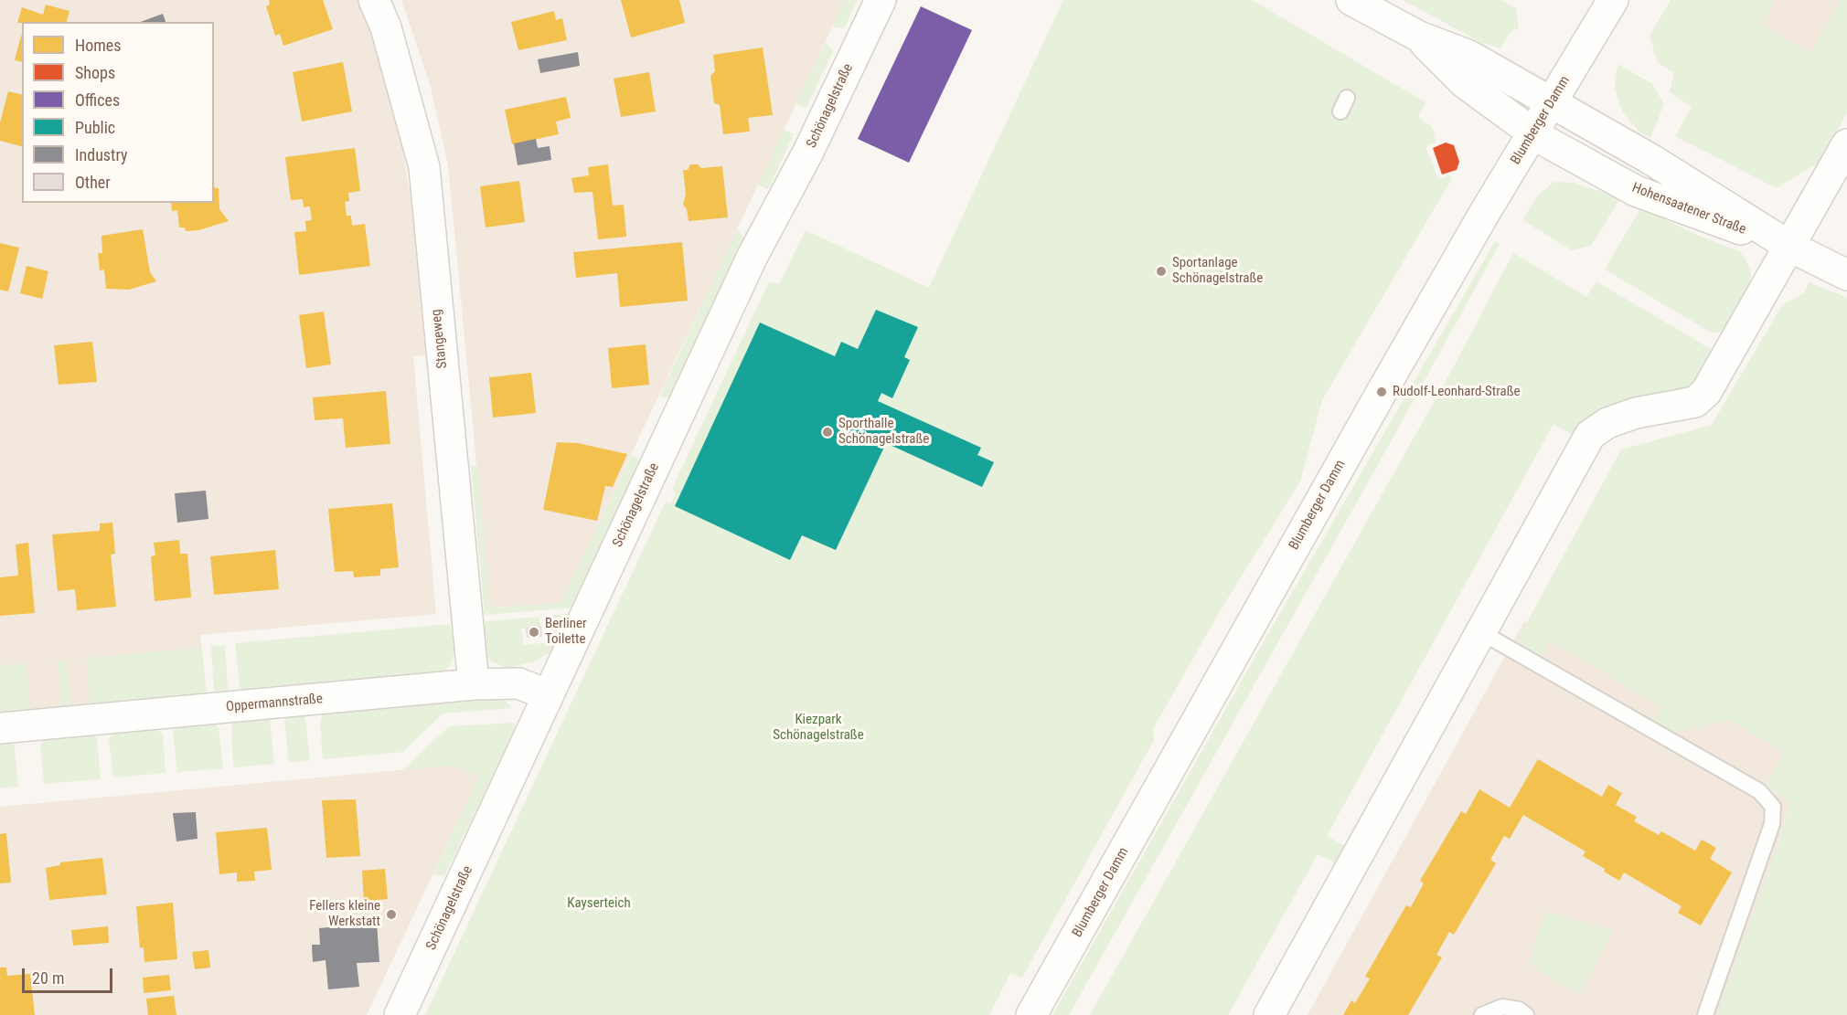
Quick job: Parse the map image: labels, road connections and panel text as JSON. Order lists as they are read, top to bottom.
{
  "streets": {
    "street": [
      "Schönagelstraße",
      "Blumberger Damm",
      "Hohensaatener Straße",
      "Stangeweg",
      "Oppermannstraße"
    ]
  },
  "crossings": [
    ["Schönagelstraße", "Oppermannstraße"],
    ["Blumberger Damm", "Hohensaatener Straße"],
    ["Stangeweg", "Oppermannstraße"]
  ],
  "parks": ["Kiezpark Schönagelstraße", "Kayserteich"],
  "places": [
    "Sportanlage Schönagelstraße",
    "Rudolf-Leonhard-Straße",
    "Sporthalle Schönagelstraße",
    "Berliner Toilette",
    "Fellers kleine Werkstatt"
  ],
  "legend": [
    "Homes",
    "Shops",
    "Offices",
    "Public",
    "Industry",
    "Other"
  ],
  "scale_bar": "20 m"
}
